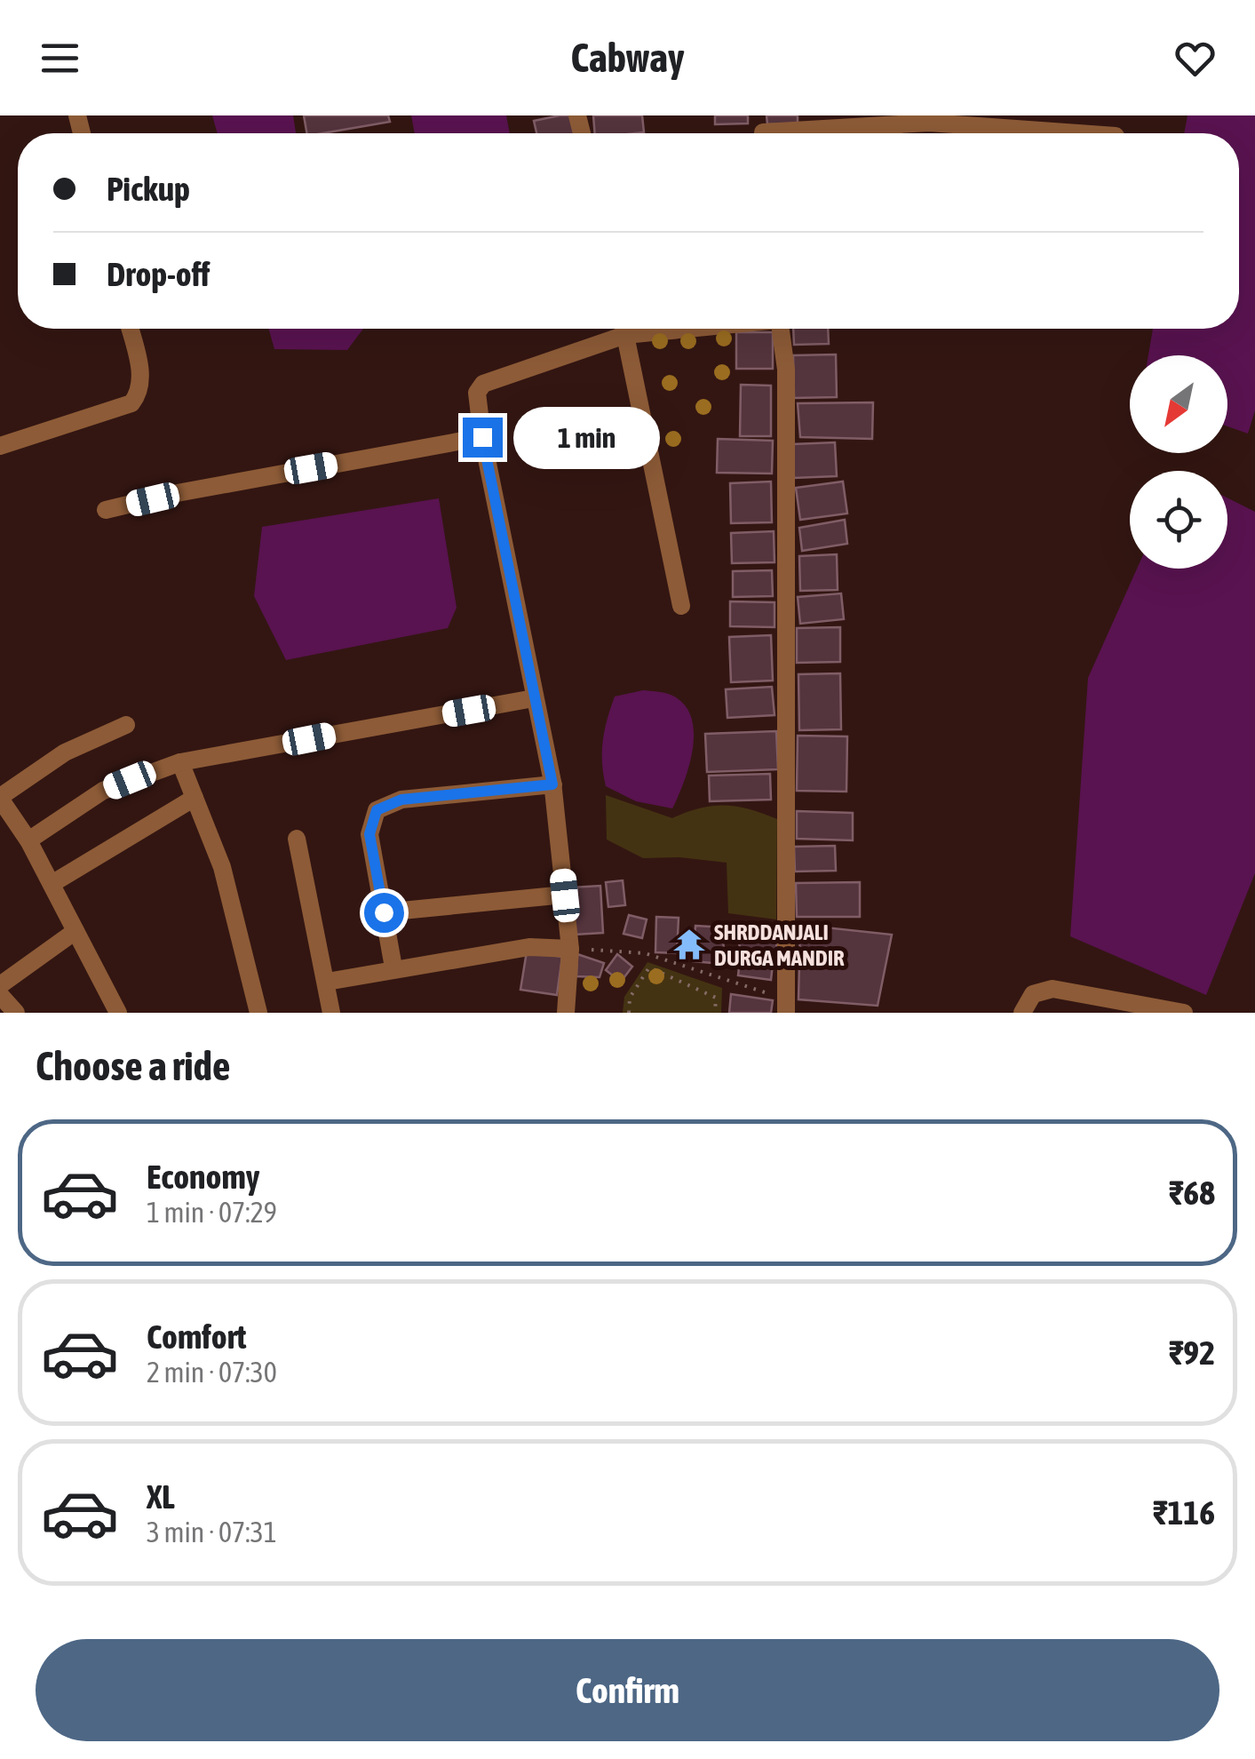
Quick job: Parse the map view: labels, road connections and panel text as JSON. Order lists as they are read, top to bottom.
{
  "places": {
    "temple": ["SHRDDANJALI DURGA MANDIR"]
  },
  "north": "bottom left",
  "page": {
    "header": "Cabway",
    "banner": ["Pickup", "Drop-off"],
    "bubble": "1 min",
    "heading": "Choose a ride",
    "list": [
      {
        "name": "Economy",
        "note": "1 min · 07:29",
        "value": "₹68"
      },
      {
        "name": "Comfort",
        "note": "2 min · 07:30",
        "value": "₹92"
      },
      {
        "name": "XL",
        "note": "3 min · 07:31",
        "value": "₹116"
      }
    ],
    "buttons": "Confirm"
  }
}
